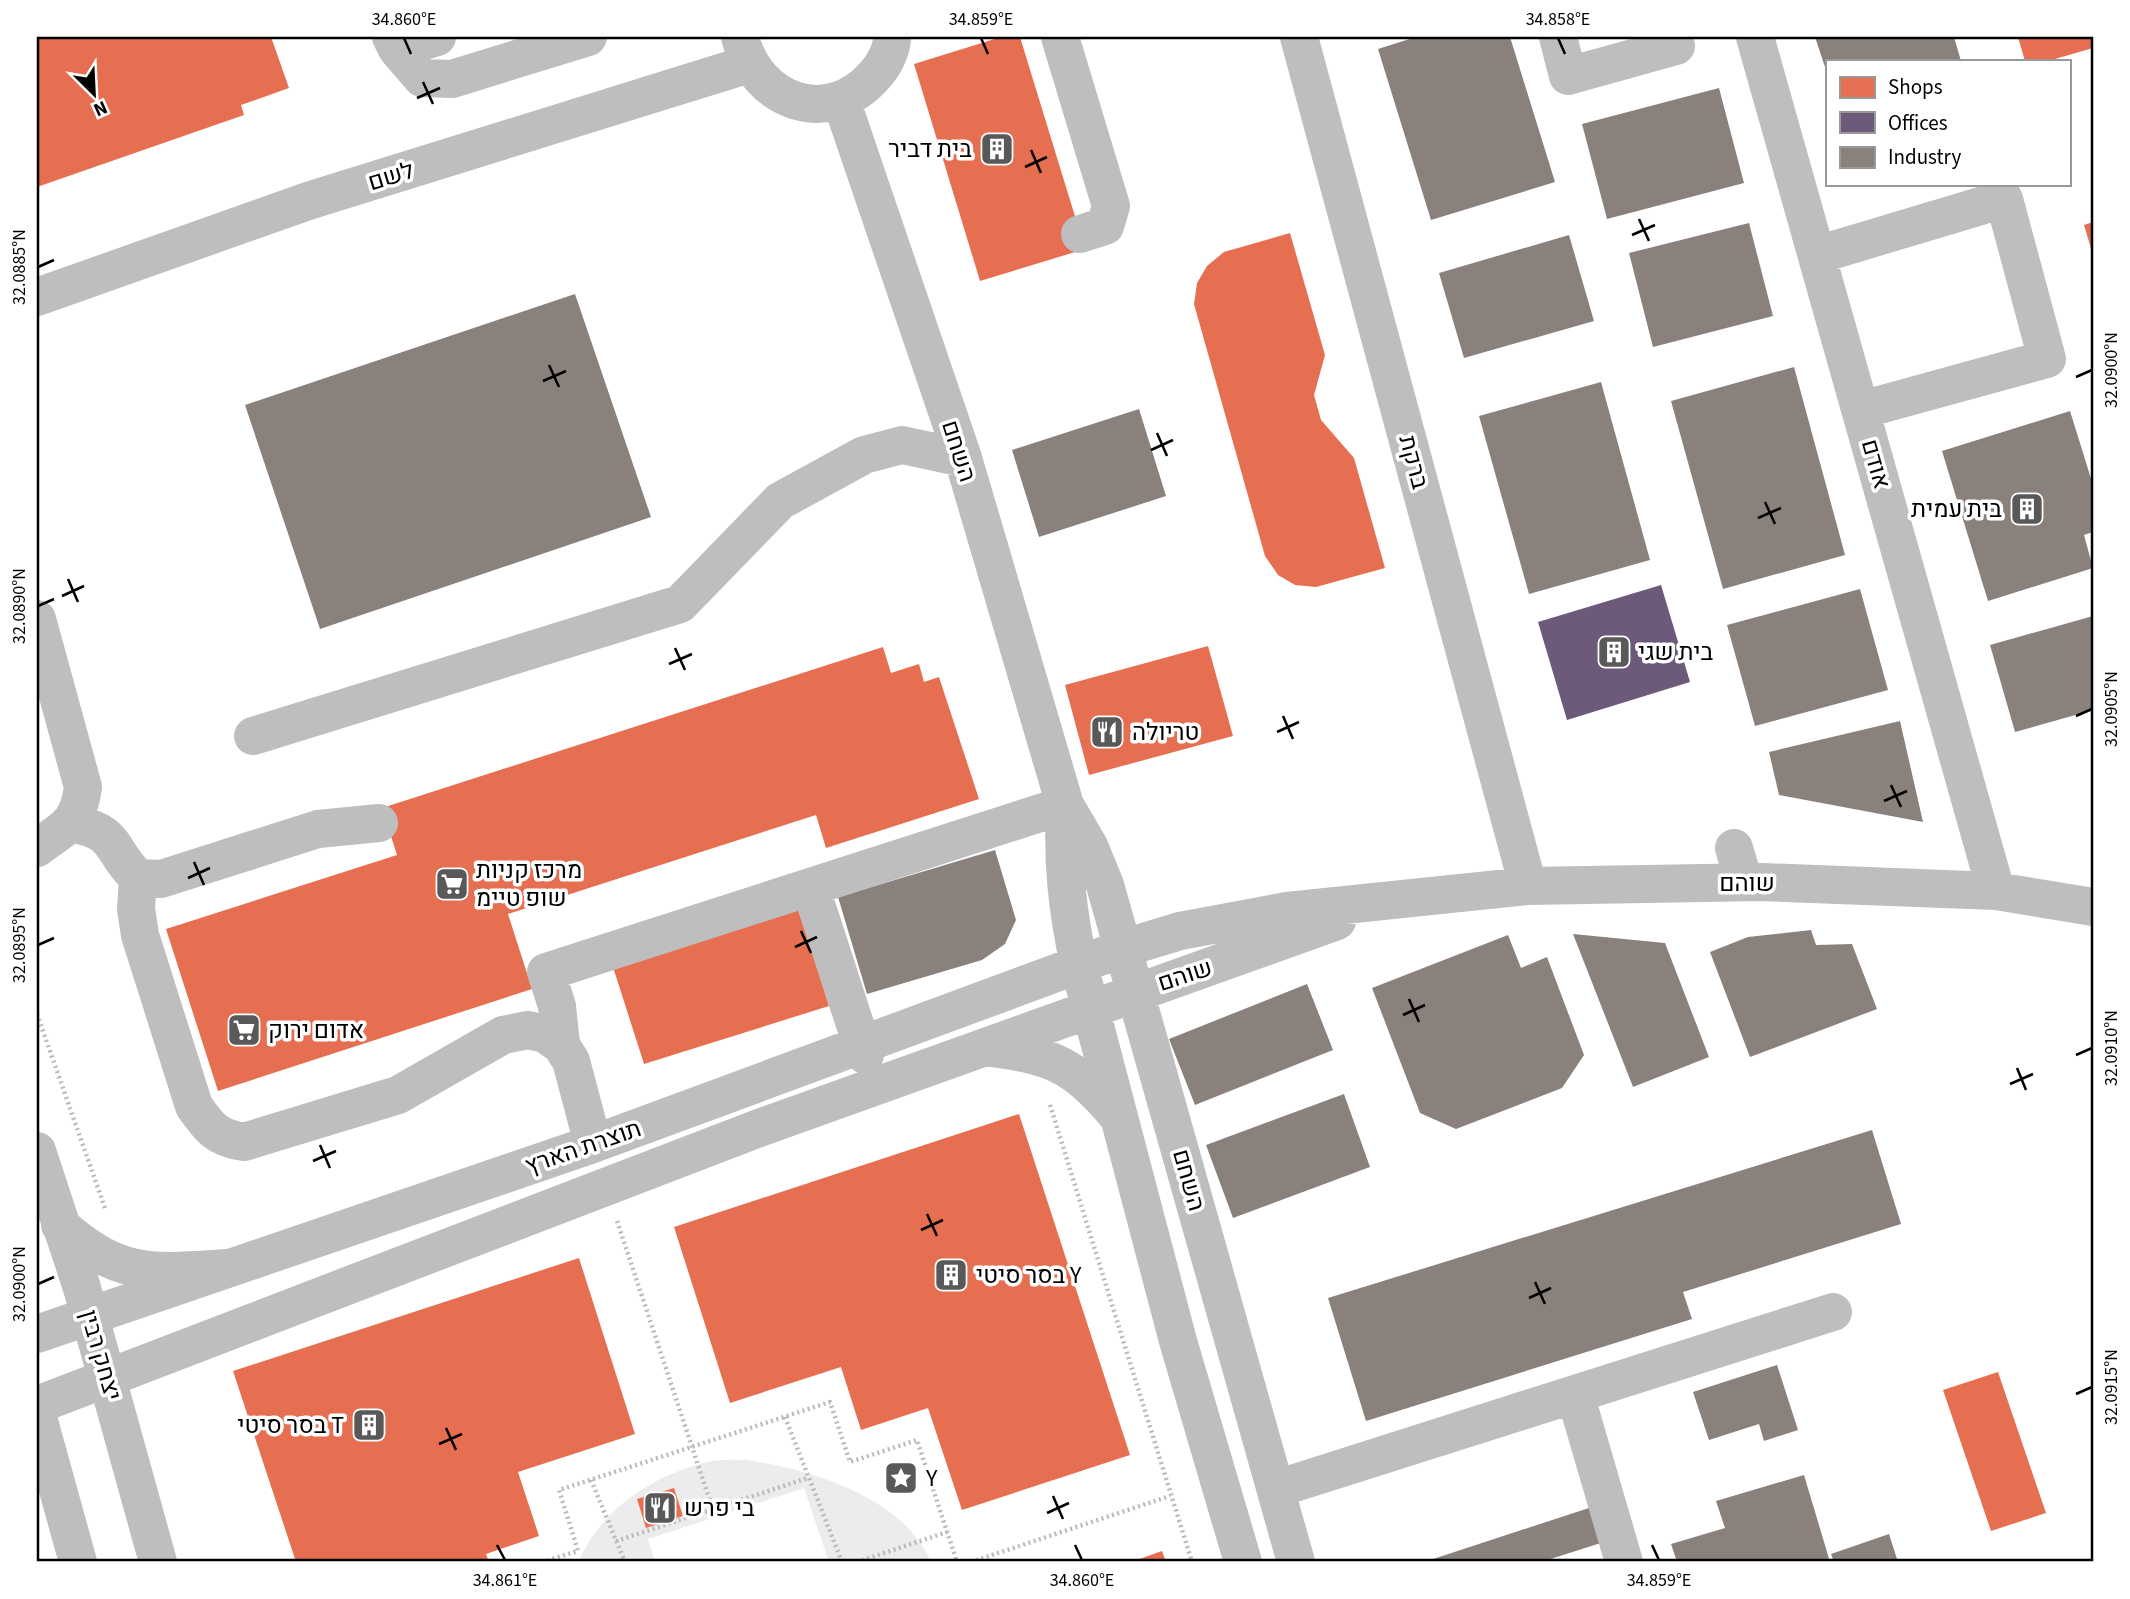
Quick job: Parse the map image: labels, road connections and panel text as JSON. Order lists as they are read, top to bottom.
{
  "streets": {
    "street": [
      "לשם",
      "השחם",
      "ברקת",
      "אודם",
      "שוהם",
      "תוצרת הארץ",
      "יצחק רבין"
    ]
  },
  "crossings": [
    ["השחם", "שוהם"],
    ["השחם", "תוצרת הארץ"],
    ["ברקת", "שוהם"],
    ["אודם", "שוהם"],
    ["שוהם", "תוצרת הארץ"],
    ["תוצרת הארץ", "יצחק רבין"]
  ],
  "places": {
    "building": [
      "בית דביר",
      "בית עמית",
      "בית שגי",
      "בסר סיטי Y",
      "בסר סיטי T"
    ],
    "restaurant": ["טריולה", "בי פרש"],
    "supermarket": ["מרכז קניות שופ טיימ", "אדום ירוק"],
    "place": ["Y"]
  },
  "legend": ["Shops", "Offices", "Industry"],
  "north": "bottom right",
  "coordinates": [
    "34.860°E",
    "34.859°E",
    "34.858°E",
    "32.0885°N",
    "32.0900°N",
    "32.0890°N",
    "32.0905°N",
    "32.0895°N",
    "32.0910°N",
    "32.0915°N",
    "34.861°E"
  ]
}
